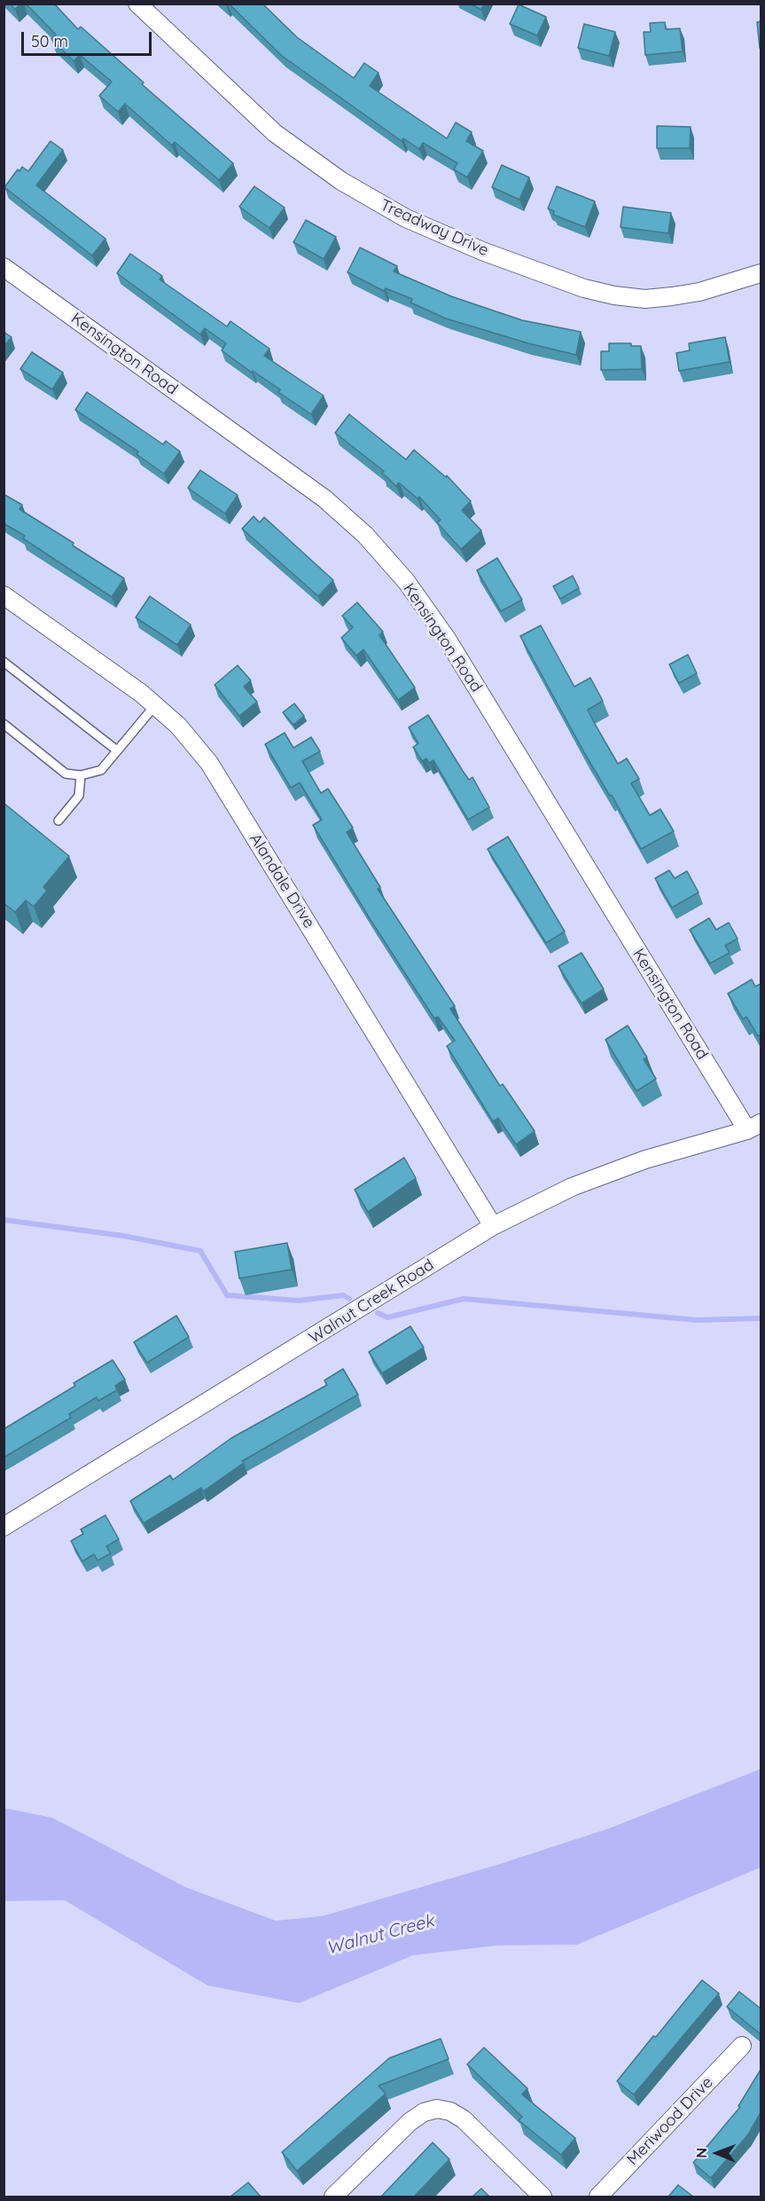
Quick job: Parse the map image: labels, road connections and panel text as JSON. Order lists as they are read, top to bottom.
{
  "streets": {
    "street": [
      "Treadway Drive",
      "Kensington Road",
      "Alandale Drive",
      "Walnut Creek Road",
      "Meriwood Drive"
    ]
  },
  "crossings": [
    ["Kensington Road", "Walnut Creek Road"],
    ["Alandale Drive", "Walnut Creek Road"]
  ],
  "water": ["Walnut Creek"],
  "scale_bar": "50 m",
  "north": "left"
}
